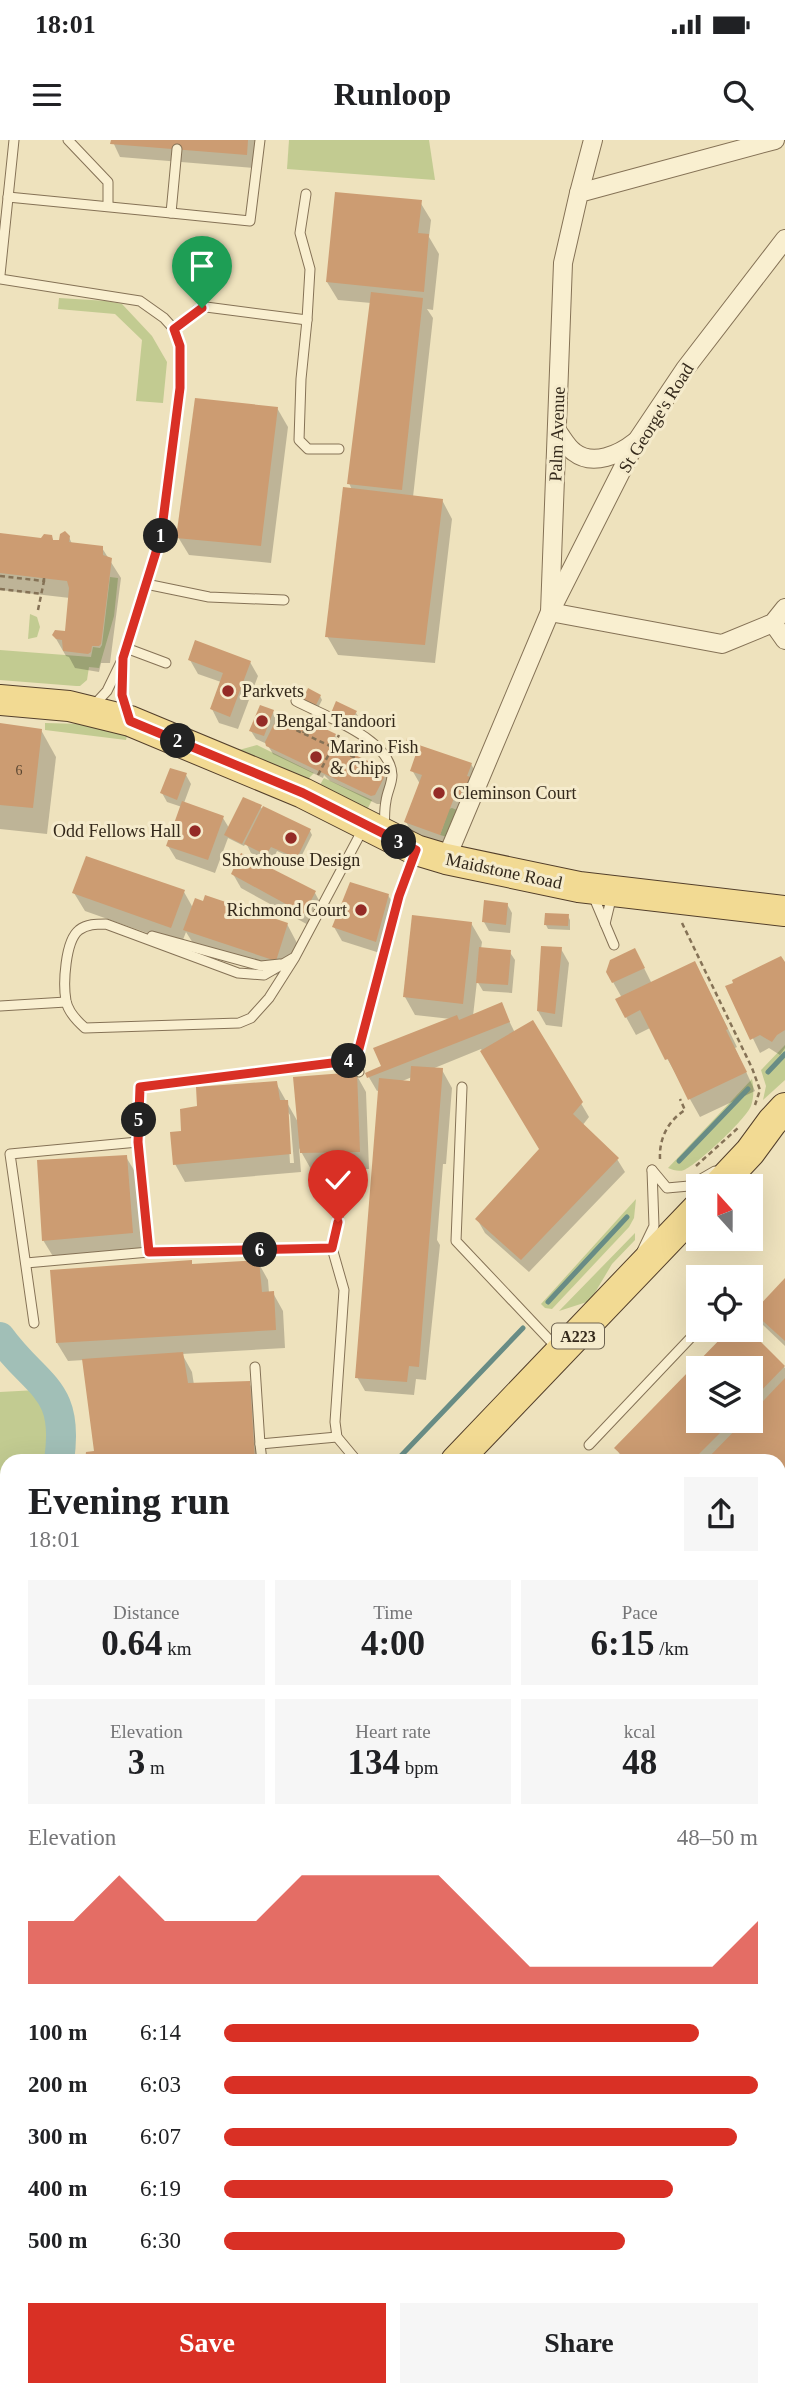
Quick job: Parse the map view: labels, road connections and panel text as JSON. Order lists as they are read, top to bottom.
{
  "streets": {
    "main road": ["Maidstone Road", "A223"],
    "street": ["St George's Road", "Palm Avenue"]
  },
  "crossings": [
    ["St George's Road", "Palm Avenue"],
    ["Palm Avenue", "Maidstone Road"]
  ],
  "places": [
    "Parkvets",
    "Bengal Tandoori",
    "Marino Fish & Chips",
    "Cleminson Court",
    "Odd Fellows Hall",
    "Showhouse Design",
    "Richmond Court"
  ],
  "house_numbers": ["6"],
  "north": "top",
  "page": {
    "status": "18:01",
    "header": "Runloop",
    "pins": [
      "1",
      "2",
      "3",
      "4",
      "5",
      "6"
    ],
    "heading": ["Evening run", "18:01"],
    "stats": [
      ["Distance", "0.64 km"],
      ["Time", "4:00"],
      ["Pace", "6:15 /km"],
      ["Elevation", "3 m"],
      ["Heart rate", "134 bpm"],
      ["kcal", "48"]
    ],
    "chart": ["Elevation", "48–50 m"],
    "list": [
      {
        "name": "100 m",
        "note": "6:14"
      },
      {
        "name": "200 m",
        "note": "6:03"
      },
      {
        "name": "300 m",
        "note": "6:07"
      },
      {
        "name": "400 m",
        "note": "6:19"
      },
      {
        "name": "500 m",
        "note": "6:30"
      }
    ],
    "buttons": ["Save", "Share"]
  }
}
